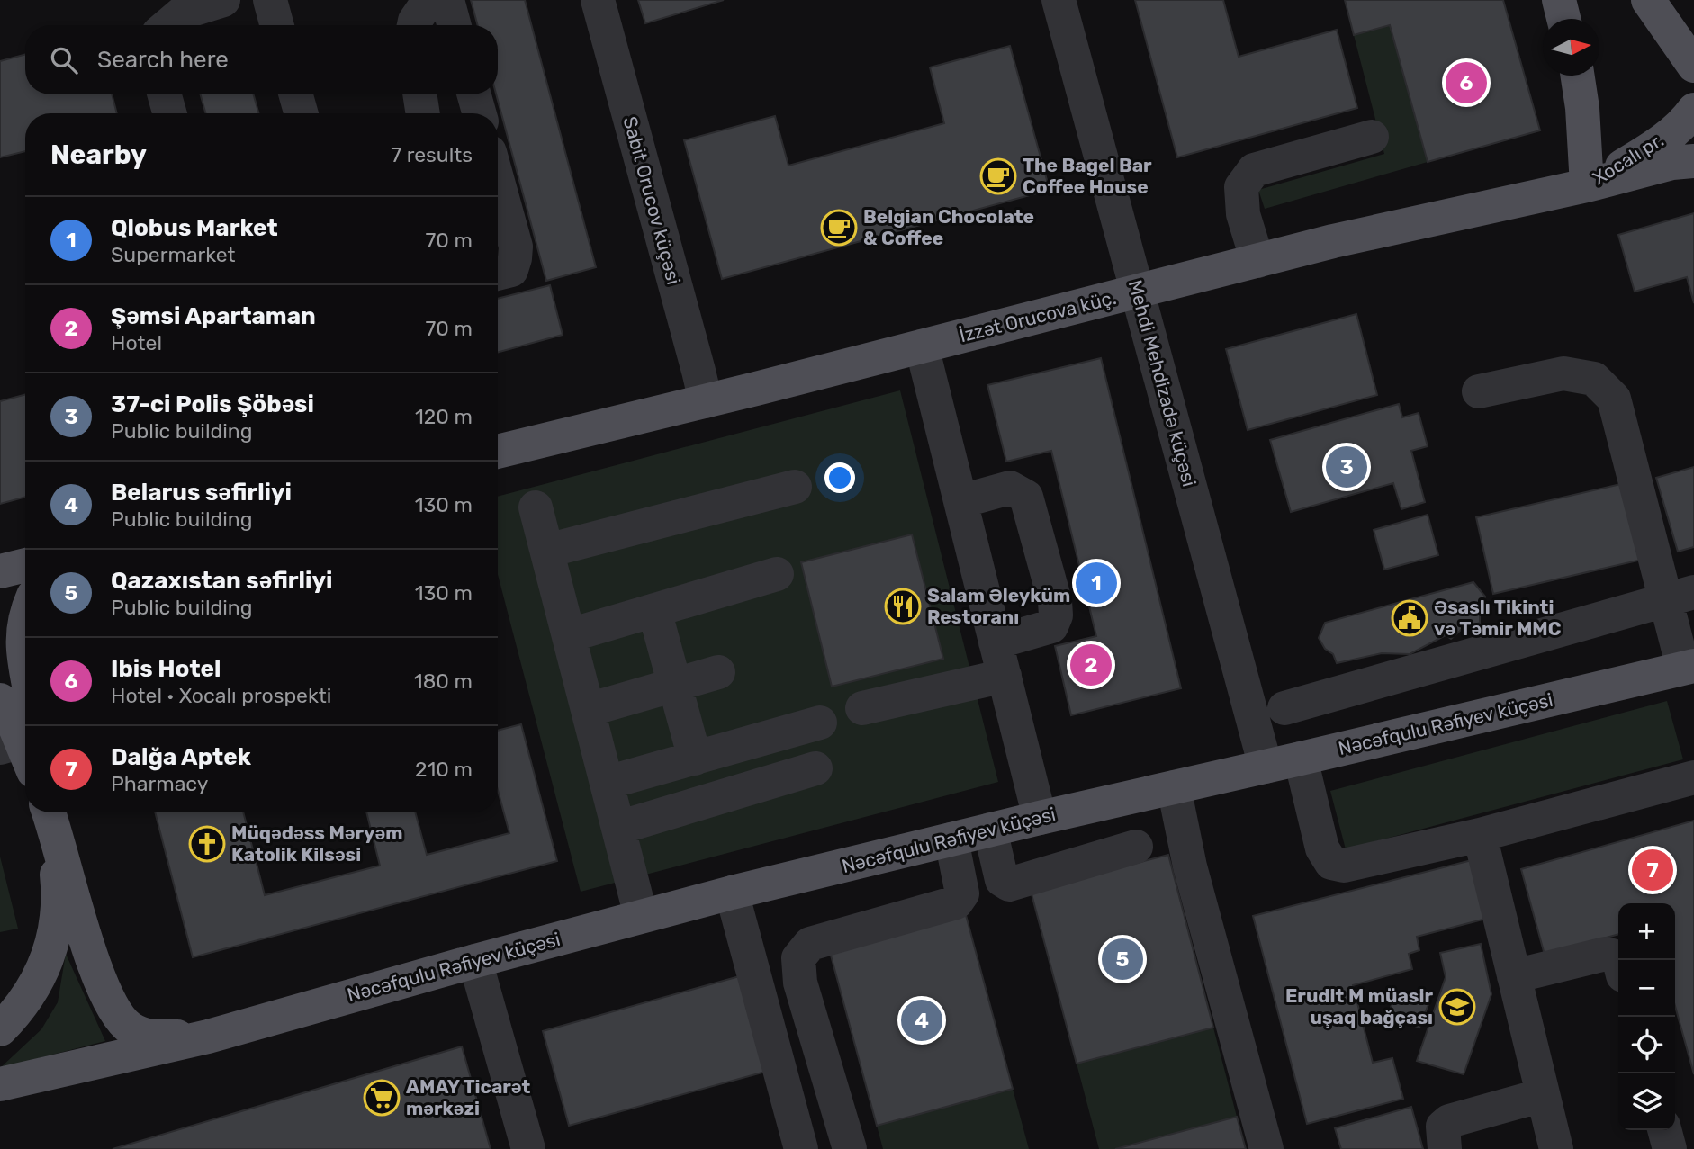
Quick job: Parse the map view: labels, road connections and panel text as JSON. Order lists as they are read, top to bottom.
{
  "streets": {
    "main road": ["Xocalı pr.", "İzzət Orucova küç.", "Nəcəfqulu Rəfiyev küçəsi"],
    "street": ["Sabit Orucov küçəsi", "Mehdi Mehdizadə küçəsi"]
  },
  "crossings": [
    ["Xocalı pr.", "İzzət Orucova küç."],
    ["Sabit Orucov küçəsi", "İzzət Orucova küç."],
    ["İzzət Orucova küç.", "Mehdi Mehdizadə küçəsi"],
    ["Mehdi Mehdizadə küçəsi", "Nəcəfqulu Rəfiyev küçəsi"]
  ],
  "places": {
    "cafe": ["The Bagel Bar Coffee House", "Belgian Chocolate & Coffee"],
    "restaurant": ["Salam Əleyküm Restoranı"],
    "public building": ["Əsaslı Tikinti və Təmir MMC"],
    "church": ["Müqədəss Məryəm Katolik Kilsəsi"],
    "school or university": ["Erudit M müasir uşaq bağçası"],
    "supermarket": ["AMAY Ticarət mərkəzi"]
  },
  "north": "right",
  "page": {
    "search": "Search here",
    "pins": [
      "6",
      "3",
      "1",
      "2",
      "7",
      "5",
      "4"
    ],
    "heading": ["Nearby", "7 results"],
    "list": [
      {
        "mark": "1",
        "name": "Qlobus Market",
        "note": "Supermarket",
        "value": "70 m"
      },
      {
        "mark": "2",
        "name": "Şəmsi Apartaman",
        "note": "Hotel",
        "value": "70 m"
      },
      {
        "mark": "3",
        "name": "37-ci Polis Şöbəsi",
        "note": "Public building",
        "value": "120 m"
      },
      {
        "mark": "4",
        "name": "Belarus səfirliyi",
        "note": "Public building",
        "value": "130 m"
      },
      {
        "mark": "5",
        "name": "Qazaxıstan səfirliyi",
        "note": "Public building",
        "value": "130 m"
      },
      {
        "mark": "6",
        "name": "Ibis Hotel",
        "note": "Hotel · Xocalı prospekti",
        "value": "180 m"
      },
      {
        "mark": "7",
        "name": "Dalğa Aptek",
        "note": "Pharmacy",
        "value": "210 m"
      }
    ],
    "map_buttons": ["+", "−"]
  }
}
